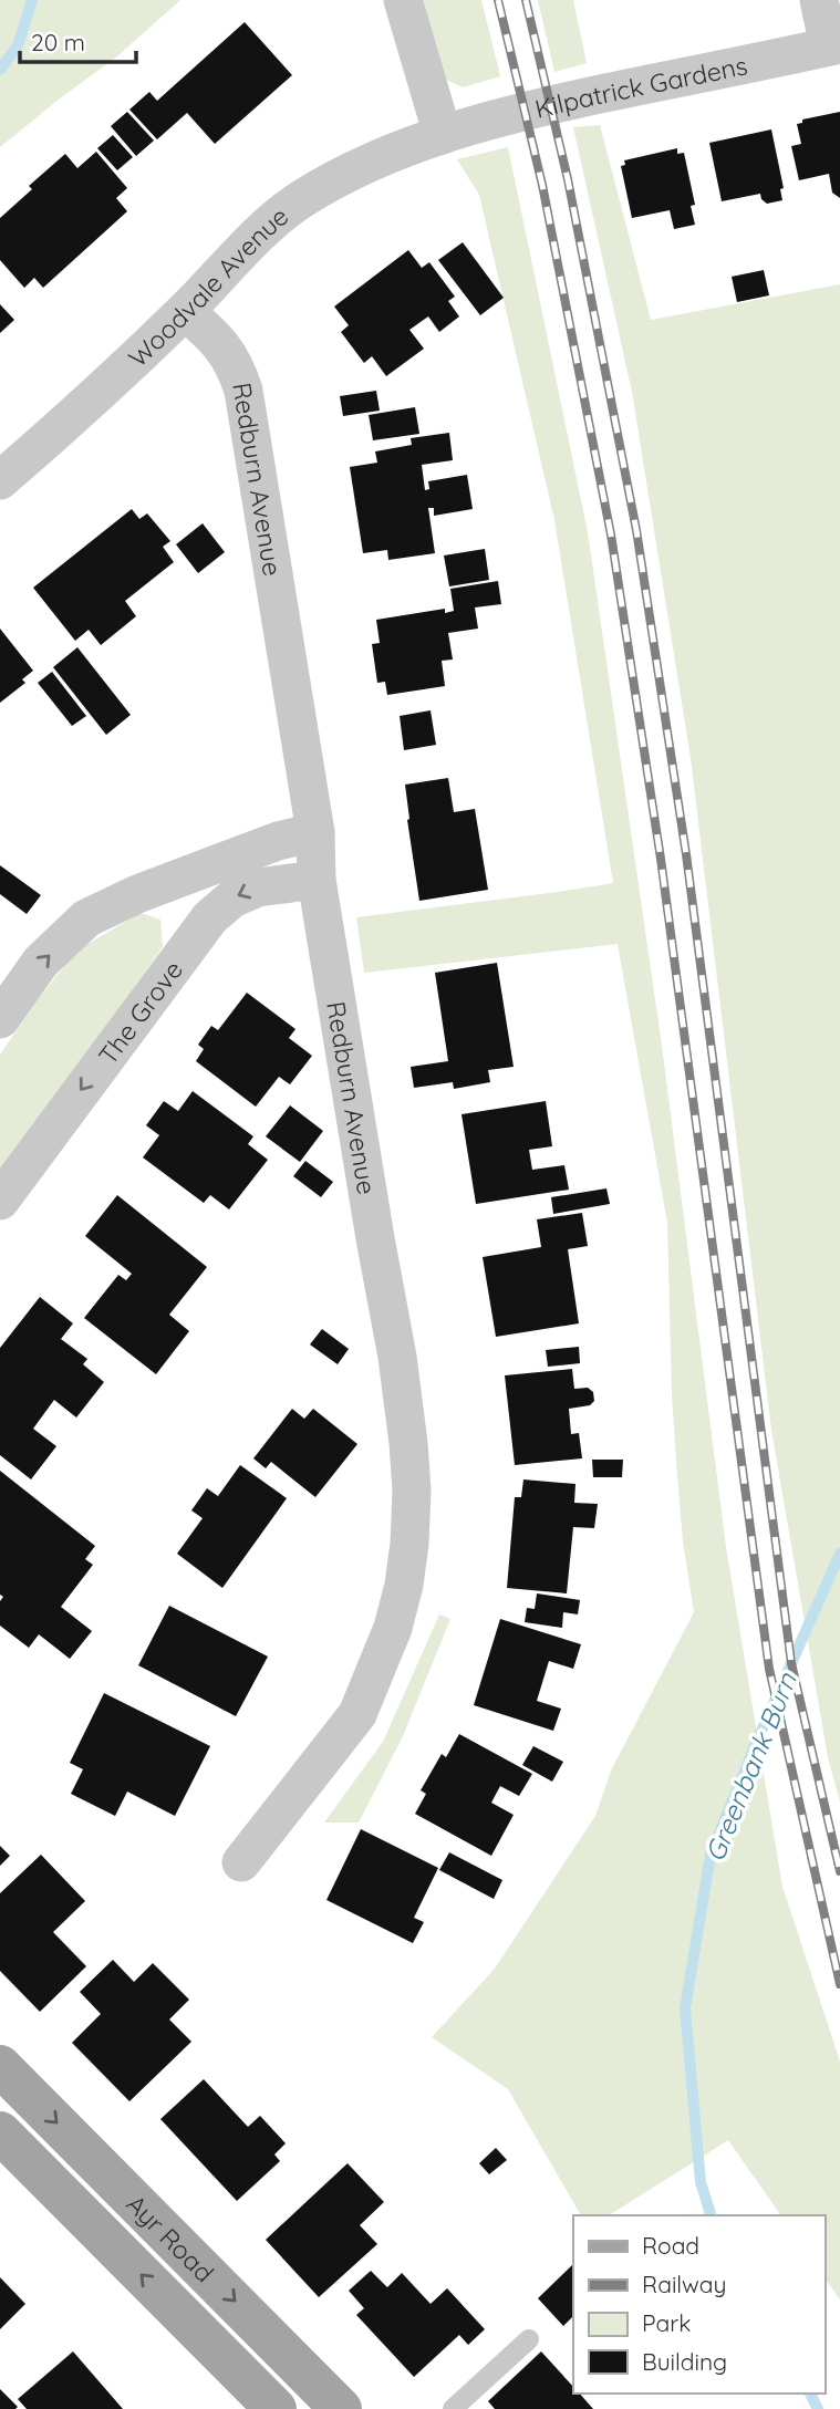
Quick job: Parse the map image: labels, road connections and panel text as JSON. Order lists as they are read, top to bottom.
{
  "streets": {
    "main road": ["Ayr Road"],
    "street": [
      "Kilpatrick Gardens",
      "Woodvale Avenue",
      "Redburn Avenue",
      "The Grove"
    ]
  },
  "crossings": [
    ["Kilpatrick Gardens", "Woodvale Avenue"],
    ["Woodvale Avenue", "Redburn Avenue"],
    ["Redburn Avenue", "The Grove"]
  ],
  "water": ["Greenbank Burn"],
  "legend": [
    "Road",
    "Railway",
    "Park",
    "Building"
  ],
  "scale_bar": "20 m"
}
